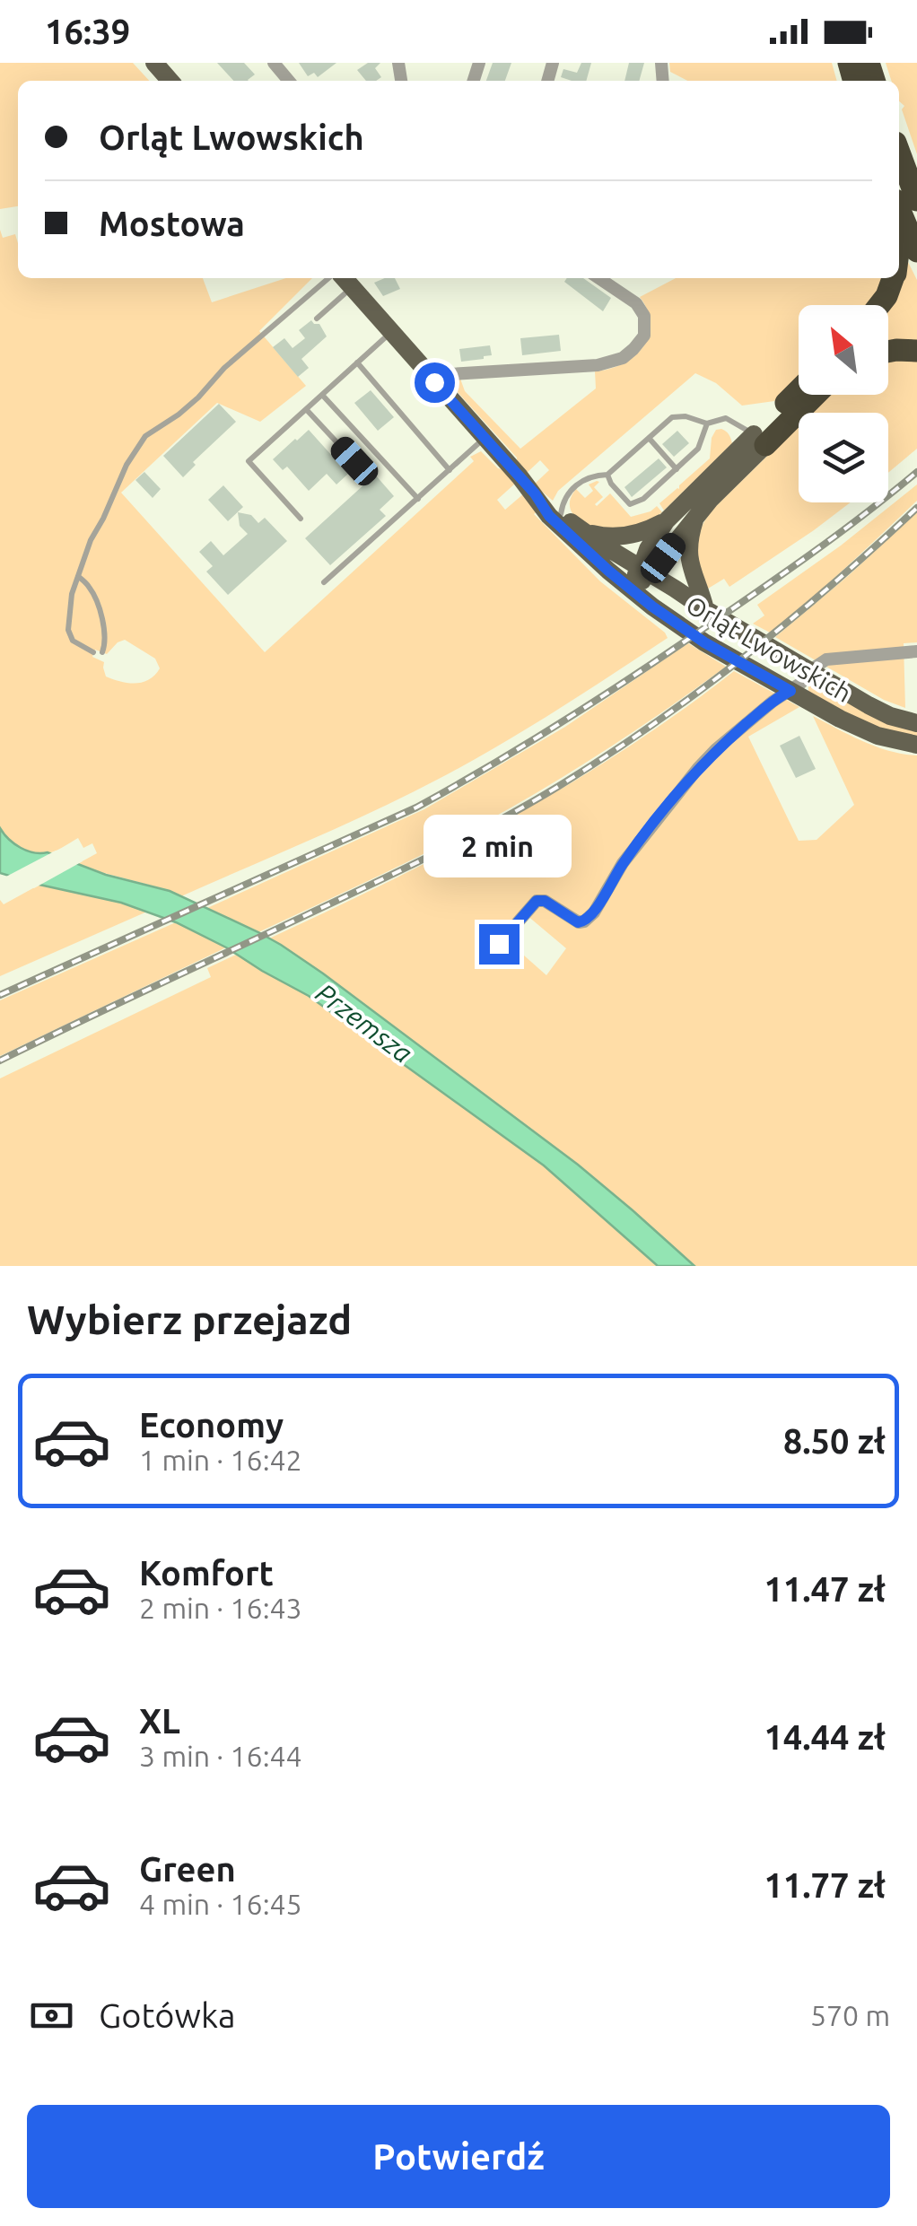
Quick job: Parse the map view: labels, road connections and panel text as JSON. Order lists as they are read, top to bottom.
{
  "streets": {
    "main road": ["Orląt Lwowskich"]
  },
  "water": ["Przemsza"],
  "north": "top left",
  "page": {
    "status": "16:39",
    "banner": ["Orląt Lwowskich", "Mostowa"],
    "bubble": "2 min",
    "heading": "Wybierz przejazd",
    "list": [
      {
        "name": "Economy",
        "note": "1 min · 16:42",
        "value": "8.50 zł"
      },
      {
        "name": "Komfort",
        "note": "2 min · 16:43",
        "value": "11.47 zł"
      },
      {
        "name": "XL",
        "note": "3 min · 16:44",
        "value": "14.44 zł"
      },
      {
        "name": "Green",
        "note": "4 min · 16:45",
        "value": "11.77 zł"
      }
    ],
    "pay": ["Gotówka", "570 m"],
    "buttons": "Potwierdź"
  }
}
